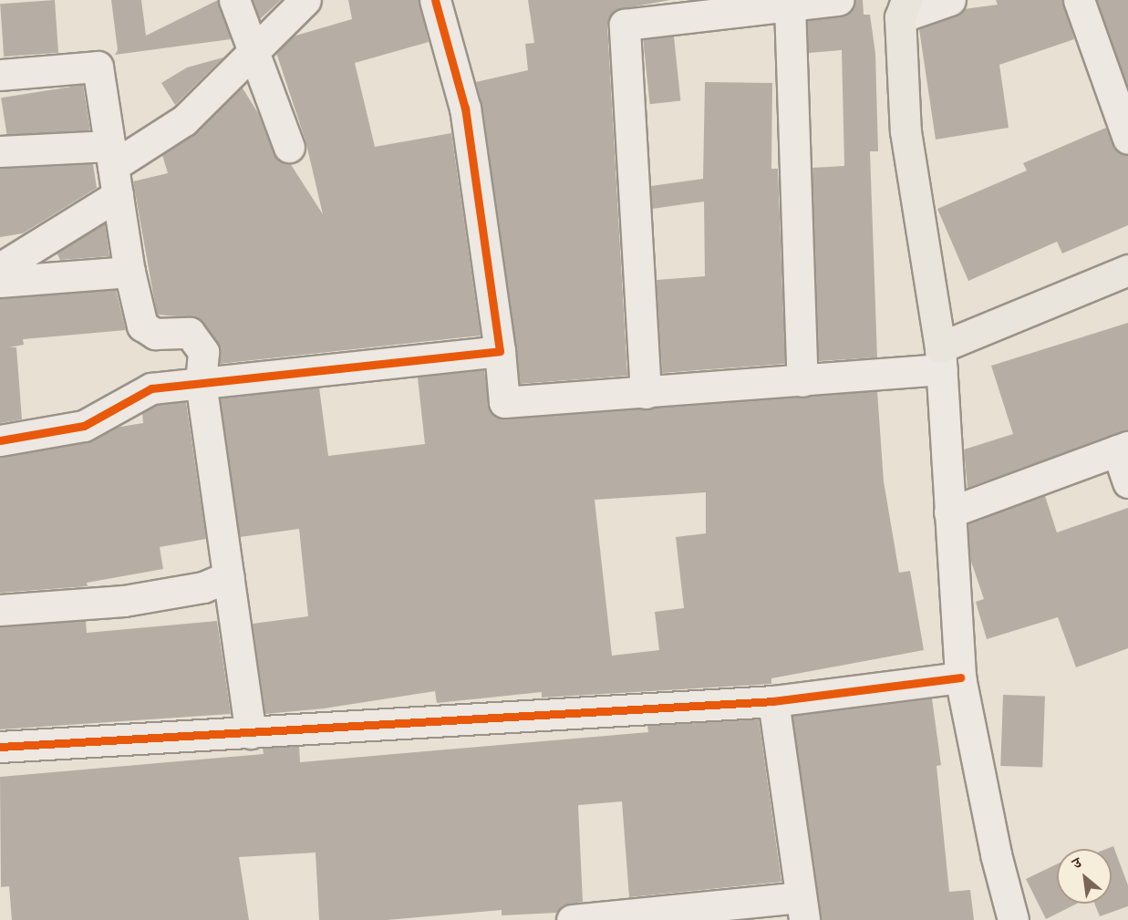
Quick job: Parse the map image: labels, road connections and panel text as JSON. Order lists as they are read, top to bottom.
{
  "north": "top left"
}
